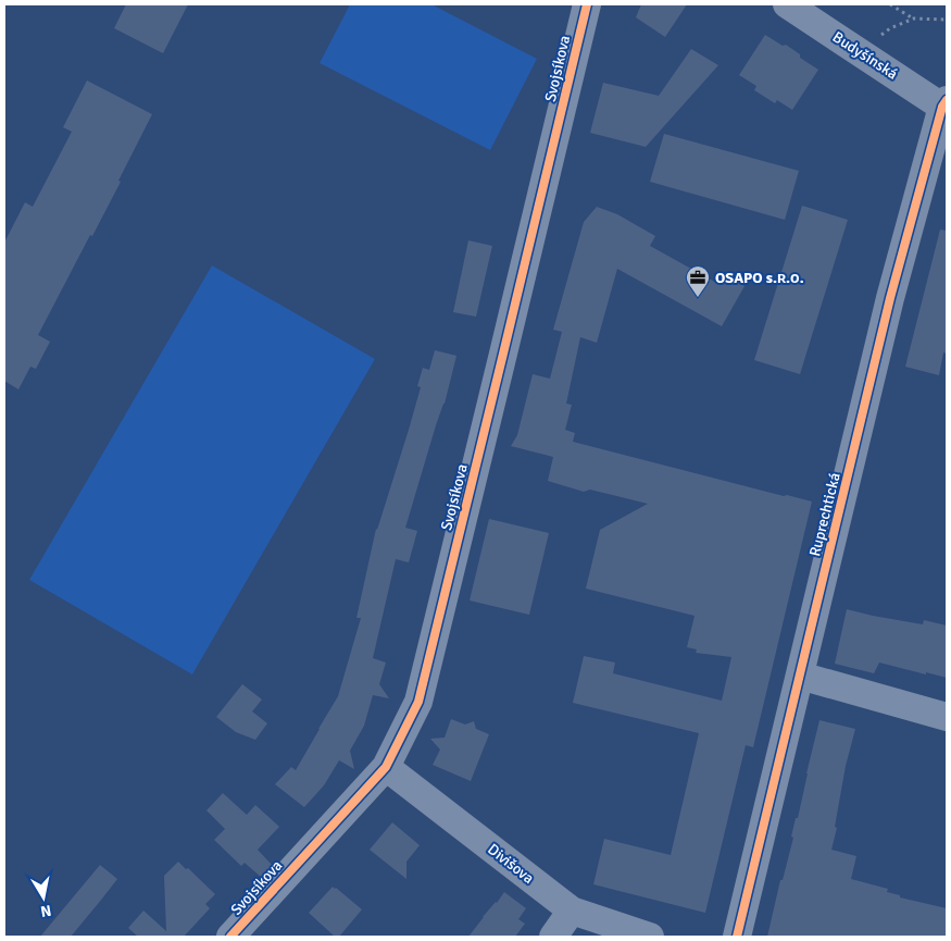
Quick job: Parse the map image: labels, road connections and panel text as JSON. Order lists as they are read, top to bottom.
{
  "streets": {
    "street": [
      "Budyšínská",
      "Svojsíkova",
      "Ruprechtická",
      "Divišova"
    ]
  },
  "crossings": [
    ["Budyšínská", "Ruprechtická"],
    ["Svojsíkova", "Divišova"]
  ],
  "places": {
    "office": ["OSAPO s.ʀ.ᴏ."]
  },
  "north": "bottom"
}
